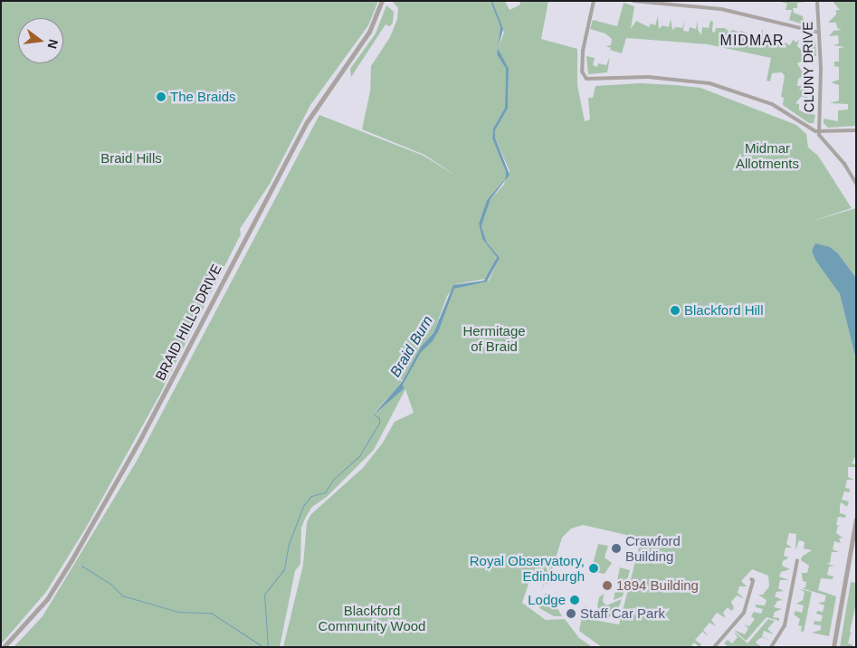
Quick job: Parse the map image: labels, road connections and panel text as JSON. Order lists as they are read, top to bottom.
{
  "streets": {
    "street": ["CLUNY DRIVE", "BRAID HILLS DRIVE"]
  },
  "districts": ["MIDMAR"],
  "water": ["Braid Burn"],
  "parks": [
    "Midmar Allotments",
    "Braid Hills",
    "Hermitage of Braid",
    "Blackford Community Wood"
  ],
  "places": [
    "The Braids",
    "Blackford Hill",
    "Crawford Building",
    "Royal Observatory, Edinburgh",
    "1894 Building",
    "Lodge",
    "Staff Car Park"
  ],
  "north": "right"
}
